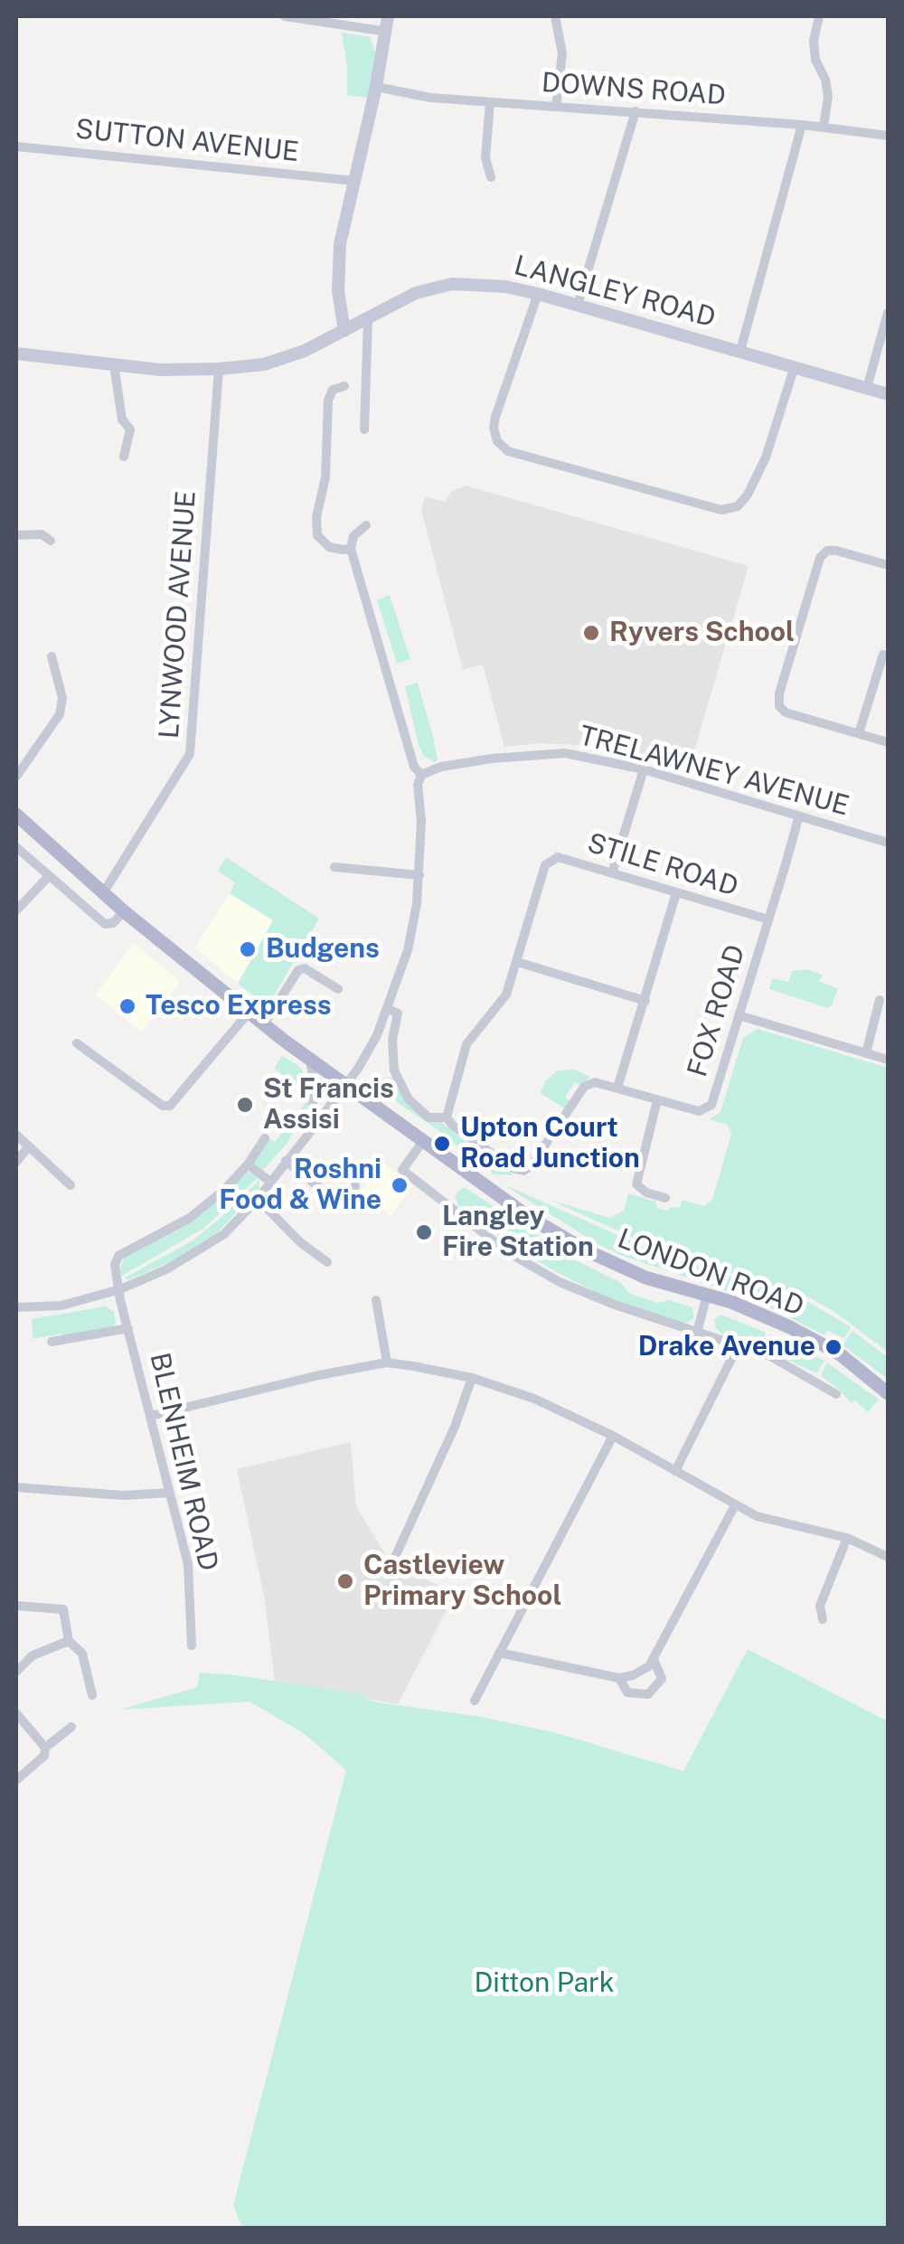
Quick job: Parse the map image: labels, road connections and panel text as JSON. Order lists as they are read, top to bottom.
{
  "streets": {
    "main road": ["LONDON ROAD"],
    "street": [
      "DOWNS ROAD",
      "SUTTON AVENUE",
      "LANGLEY ROAD",
      "LYNWOOD AVENUE",
      "TRELAWNEY AVENUE",
      "STILE ROAD",
      "FOX ROAD",
      "BLENHEIM ROAD"
    ]
  },
  "crossings": [
    ["LANGLEY ROAD", "LYNWOOD AVENUE"],
    ["LYNWOOD AVENUE", "LONDON ROAD"],
    ["TRELAWNEY AVENUE", "FOX ROAD"],
    ["STILE ROAD", "FOX ROAD"]
  ],
  "parks": ["Ditton Park"],
  "places": [
    "Ryvers School",
    "Budgens",
    "Tesco Express",
    "St Francis Assisi",
    "Upton Court Road Junction",
    "Roshni Food & Wine",
    "Langley Fire Station",
    "Drake Avenue",
    "Castleview Primary School"
  ]
}
